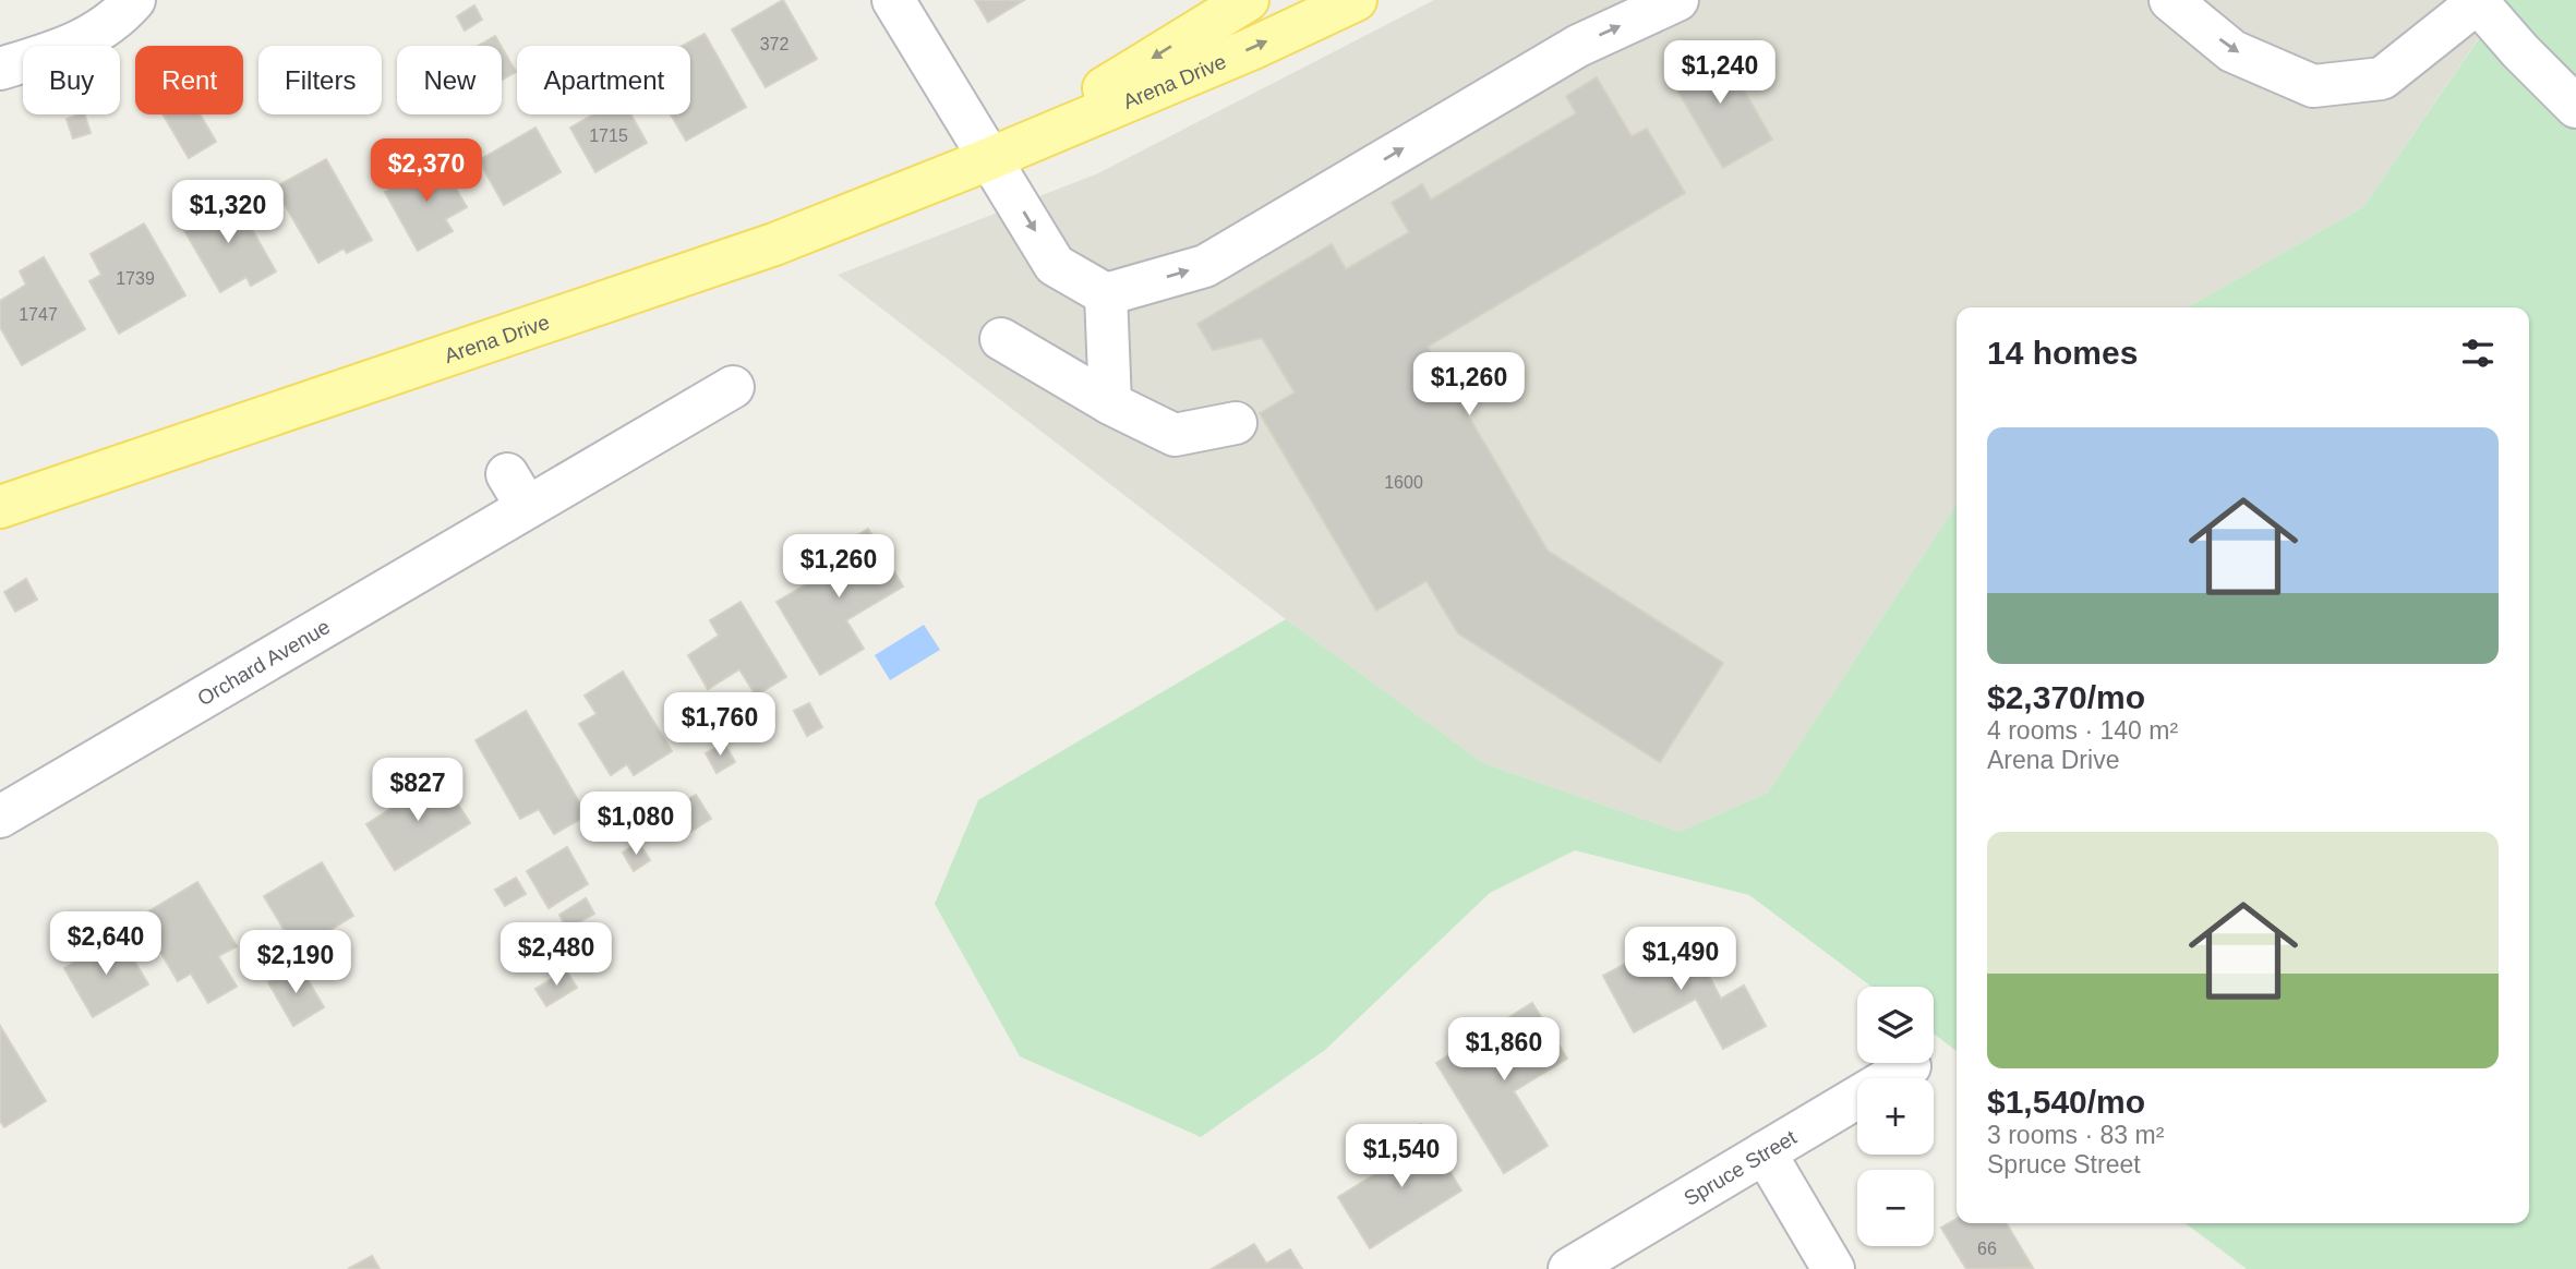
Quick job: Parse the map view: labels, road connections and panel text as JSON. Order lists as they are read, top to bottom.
{
  "streets": {
    "main road": ["Arena Drive"],
    "street": ["Orchard Avenue", "Spruce Street"]
  },
  "house_numbers": [
    "372",
    "1715",
    "1739",
    "1747",
    "1600",
    "66"
  ],
  "page": {
    "price": [
      "$1,240",
      "$2,370",
      "$1,320",
      "$1,260",
      "$1,260",
      "$1,760",
      "$827",
      "$1,080",
      "$2,640",
      "$2,480",
      "$1,490",
      "$2,190",
      "$1,860",
      "$1,540"
    ],
    "chip": [
      "Buy",
      "Rent",
      "Filters",
      "New",
      "Apartment"
    ],
    "heading": "14 homes",
    "list": [
      {
        "name": "$2,370/mo",
        "note": "4 rooms · 140 m² · Arena Drive"
      },
      {
        "name": "$1,540/mo",
        "note": "3 rooms · 83 m² · Spruce Street"
      }
    ],
    "map_buttons": ["+", "−"]
  }
}
